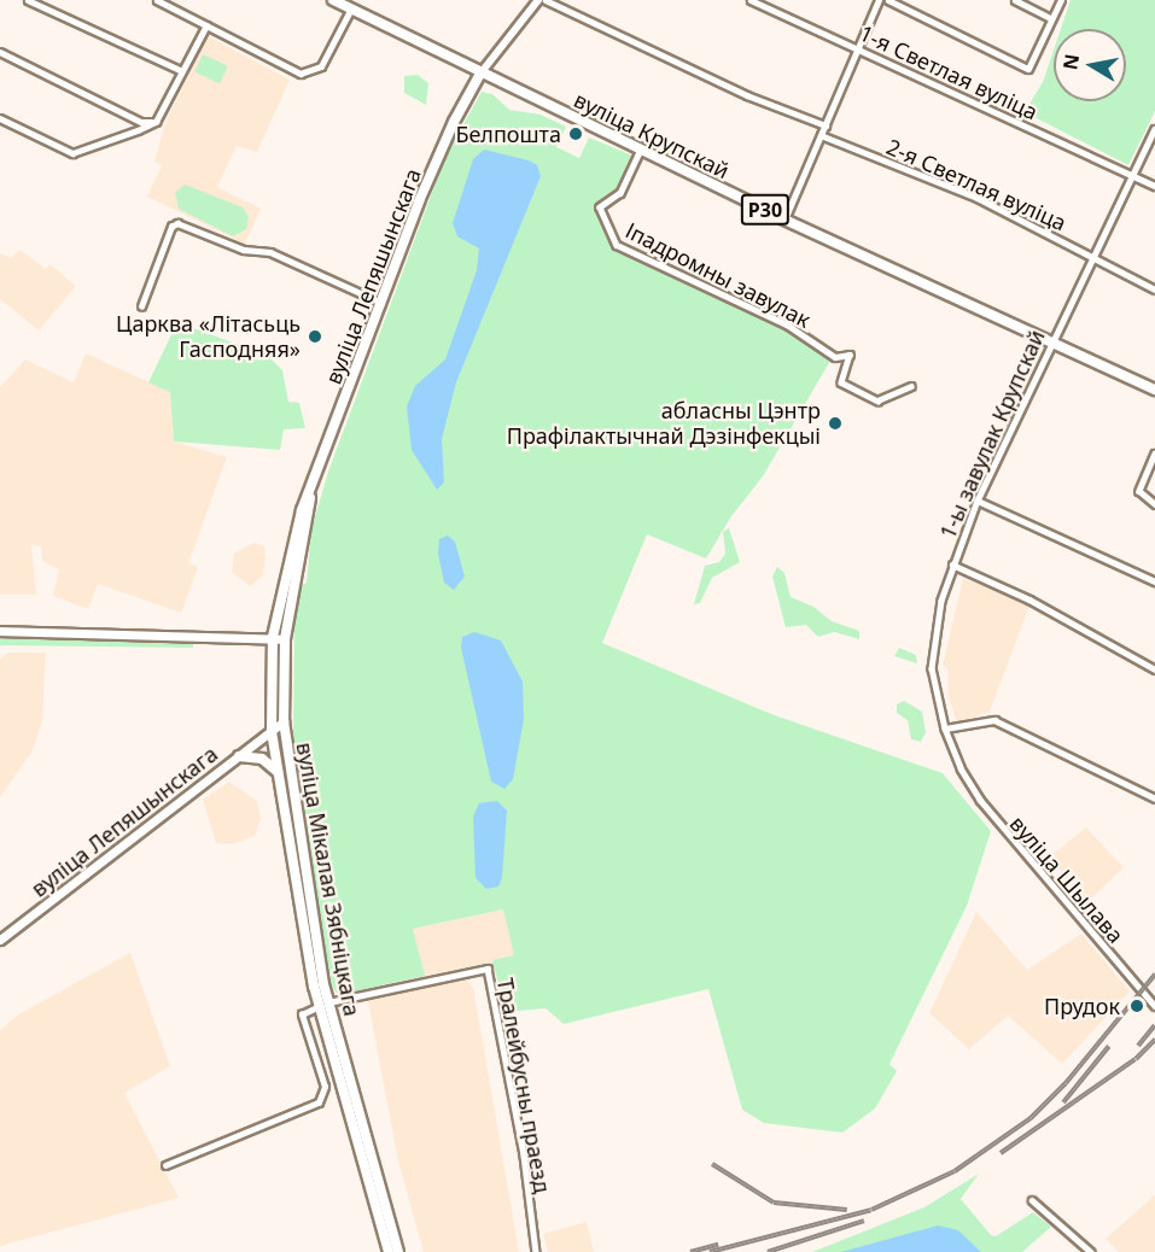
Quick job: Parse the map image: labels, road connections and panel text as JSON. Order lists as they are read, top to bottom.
{
  "streets": {
    "main road": [
      "вуліца Крупскай",
      "Р30",
      "вуліца Лепяшынскага",
      "вуліца Мікалая Зябніцкага"
    ],
    "street": [
      "1-я Светлая вуліца",
      "2-я Светлая вуліца",
      "Іпадромны завулак",
      "1-ы завулак Крупскай",
      "вуліца Шылава",
      "Тралейбусны праезд"
    ]
  },
  "crossings": [
    ["1-я Светлая вуліца", "1-ы завулак Крупскай"],
    ["вуліца Крупскай", "Іпадромны завулак"],
    ["вуліца Крупскай", "вуліца Лепяшынскага"],
    ["вуліца Крупскай", "1-ы завулак Крупскай"],
    ["2-я Светлая вуліца", "1-ы завулак Крупскай"],
    ["вуліца Лепяшынскага", "вуліца Мікалая Зябніцкага"],
    ["1-ы завулак Крупскай", "вуліца Шылава"],
    ["вуліца Мікалая Зябніцкага", "Тралейбусны праезд"]
  ],
  "places": [
    "Белпошта",
    "Царква «Літасьць Гасподняя»",
    "абласны Цэнтр Прафілактычнай Дэзінфекцыі",
    "Прудок"
  ],
  "north": "left"
}
